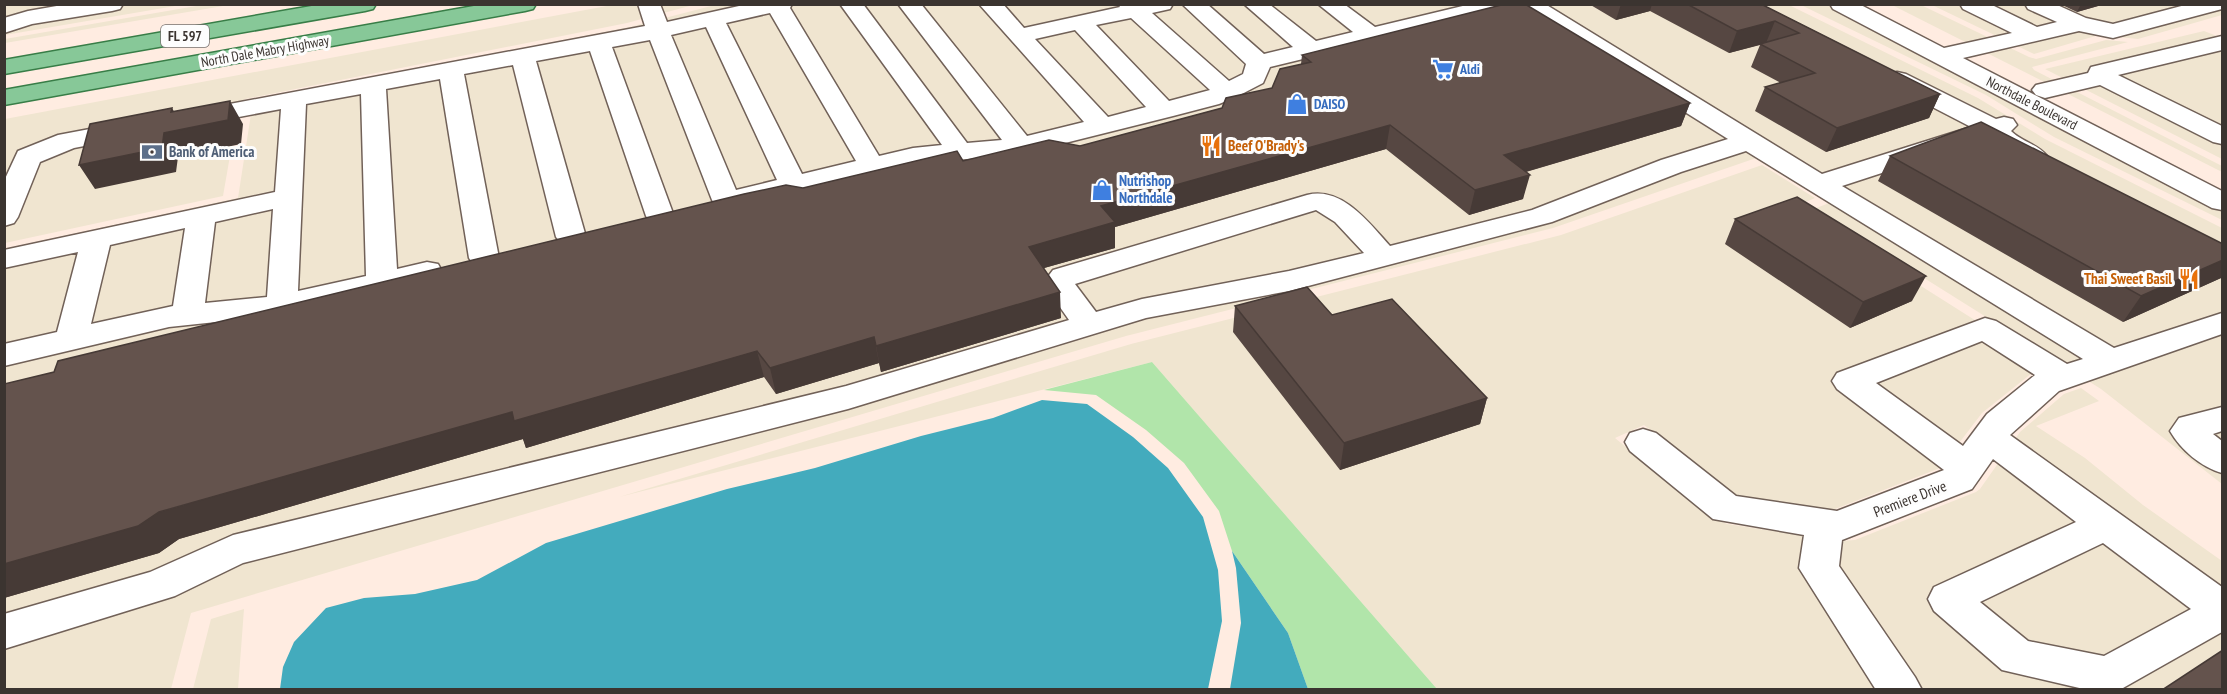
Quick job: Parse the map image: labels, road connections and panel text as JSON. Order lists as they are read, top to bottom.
{
  "streets": {
    "main road": ["FL 597", "North Dale Mabry Highway"],
    "street": ["Northdale Boulevard", "Premiere Drive"]
  },
  "places": {
    "supermarket": ["Aldi"],
    "shop": ["DAISO", "Nutrishop Northdale"],
    "restaurant": ["Beef O'Brady's", "Thai Sweet Basil"],
    "bank": ["Bank of America"]
  }
}
